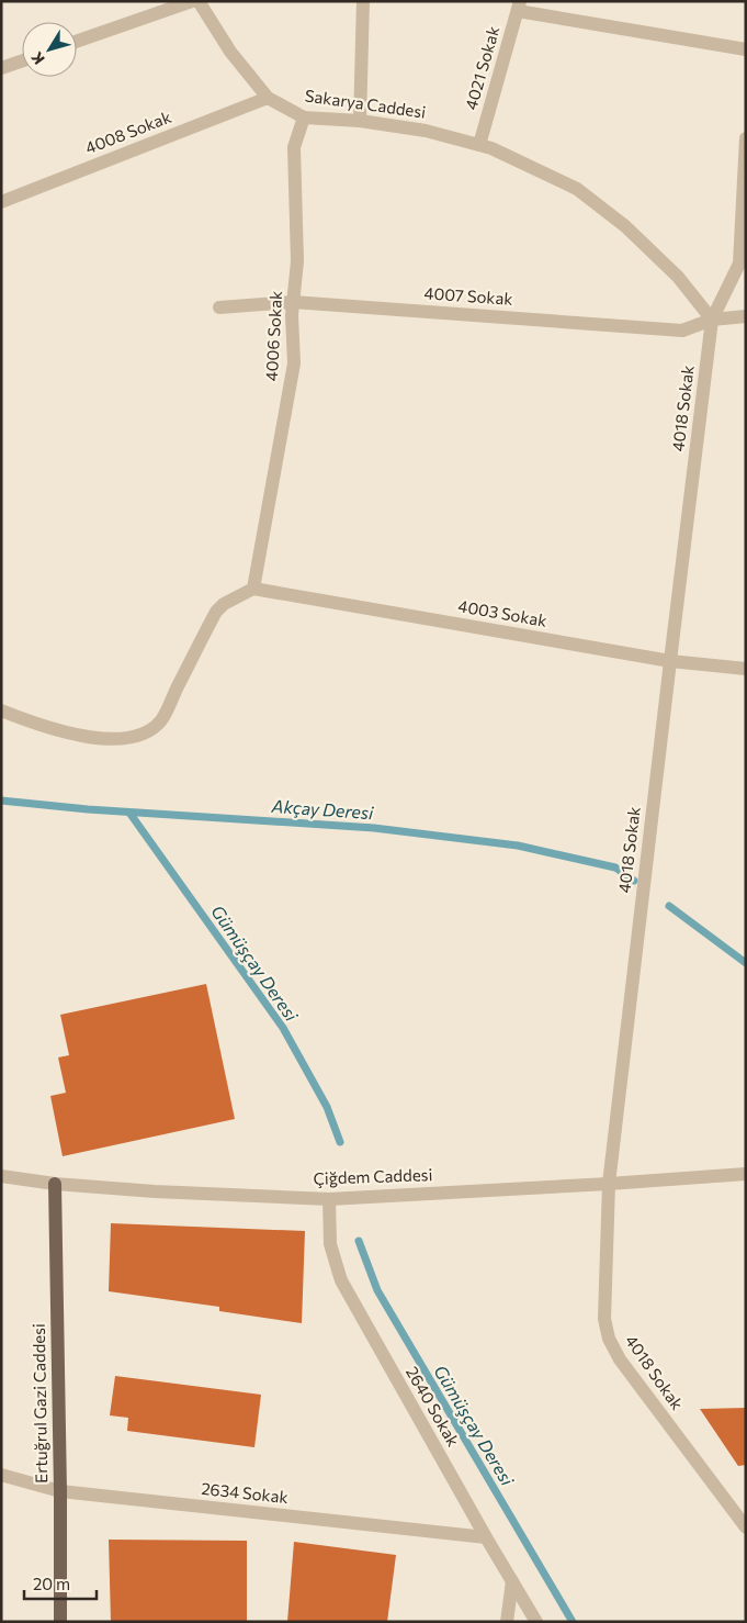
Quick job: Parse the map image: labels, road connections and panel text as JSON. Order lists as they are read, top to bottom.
{
  "streets": {
    "main road": ["Ertuğrul Gazi Caddesi"],
    "street": [
      "4021 Sokak",
      "Sakarya Caddesi",
      "4008 Sokak",
      "4007 Sokak",
      "4006 Sokak",
      "4018 Sokak",
      "4003 Sokak",
      "Çiğdem Caddesi",
      "2640 Sokak",
      "2634 Sokak"
    ]
  },
  "crossings": [
    ["4021 Sokak", "Sakarya Caddesi"],
    ["Sakarya Caddesi", "4008 Sokak"],
    ["Sakarya Caddesi", "4007 Sokak"],
    ["Sakarya Caddesi", "4006 Sokak"],
    ["Sakarya Caddesi", "4018 Sokak"],
    ["4007 Sokak", "4006 Sokak"],
    ["4007 Sokak", "4018 Sokak"],
    ["4006 Sokak", "4003 Sokak"],
    ["4018 Sokak", "4003 Sokak"],
    ["4018 Sokak", "Çiğdem Caddesi"],
    ["Çiğdem Caddesi", "Ertuğrul Gazi Caddesi"],
    ["Çiğdem Caddesi", "2640 Sokak"],
    ["Ertuğrul Gazi Caddesi", "2634 Sokak"],
    ["2640 Sokak", "2634 Sokak"]
  ],
  "water": ["Akçay Deresi", "Gümüşçay Deresi"],
  "scale_bar": "20 m",
  "north": "bottom left"
}
